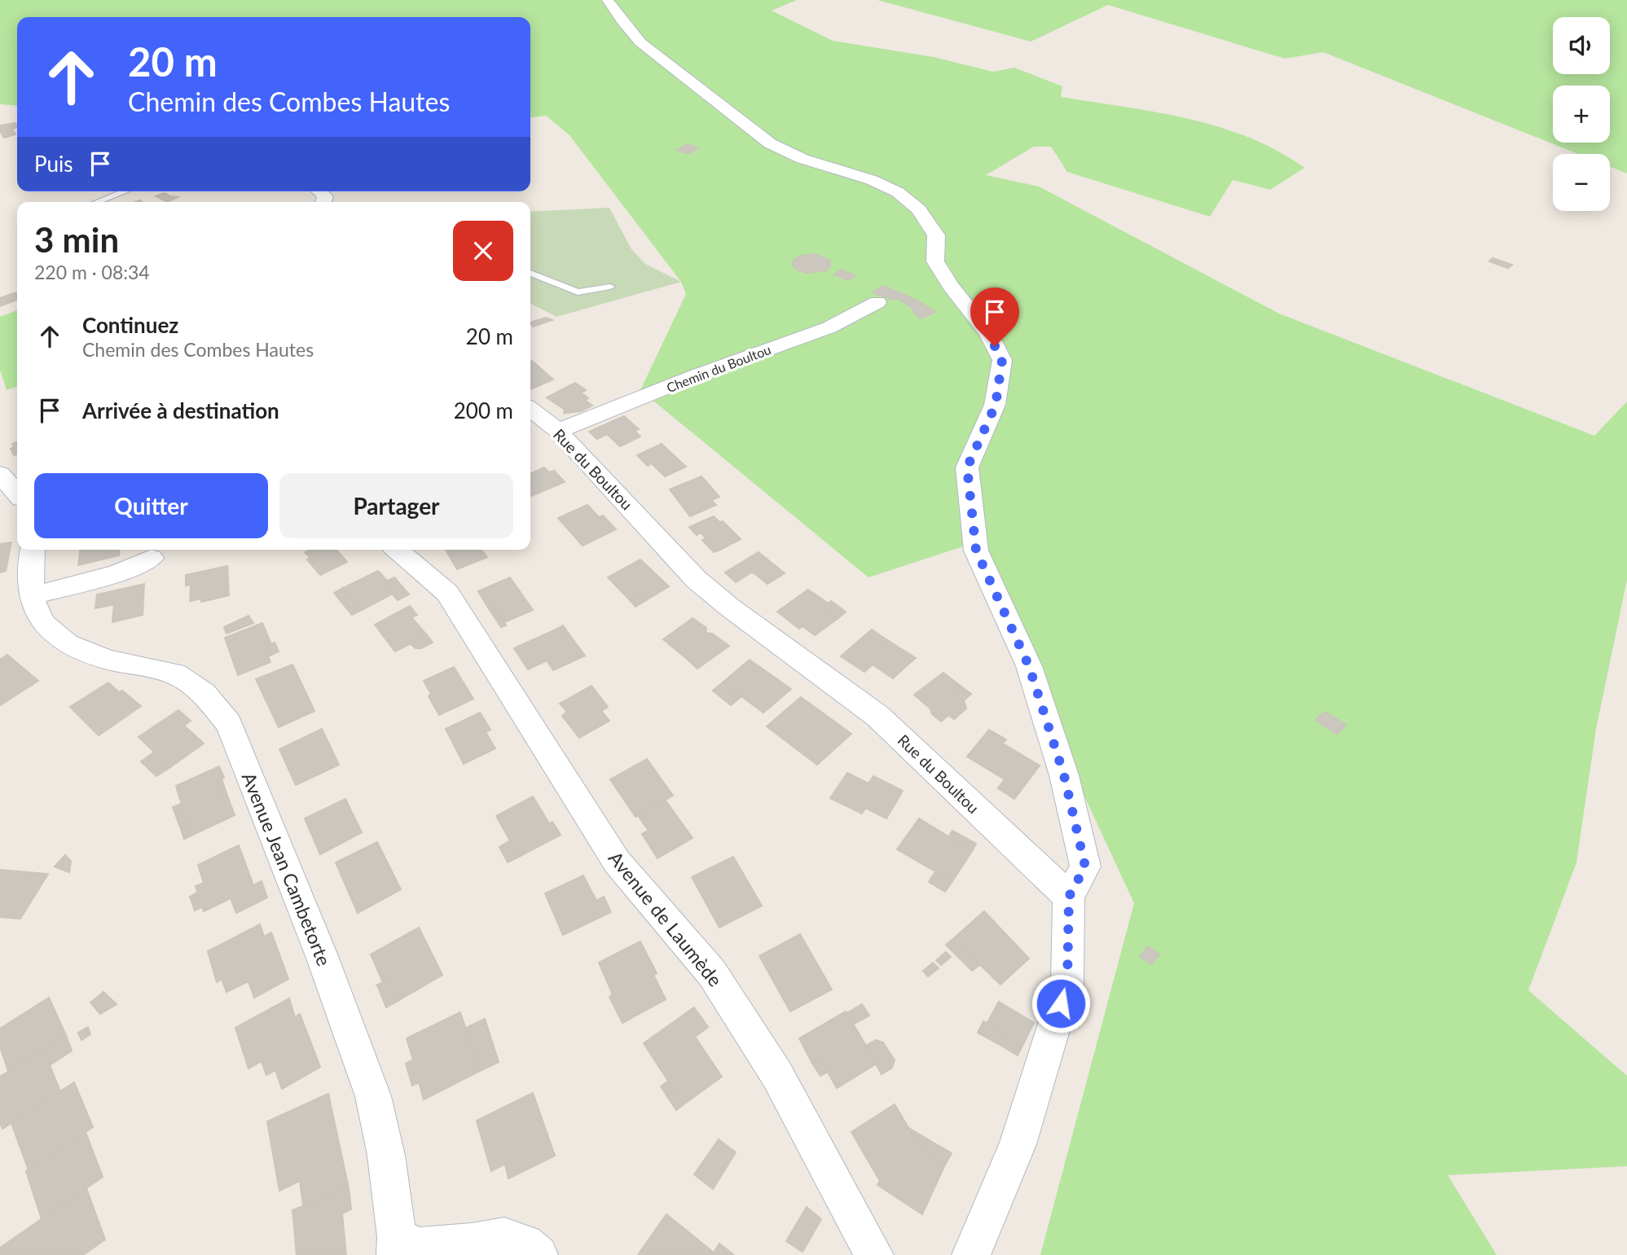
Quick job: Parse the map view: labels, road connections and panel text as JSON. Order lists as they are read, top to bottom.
{
  "streets": {
    "street": [
      "Chemin du Boultou",
      "Rue du Boultou",
      "Avenue Jean Cambetorte",
      "Avenue de Laumède"
    ]
  },
  "crossings": [
    ["Chemin du Boultou", "Rue du Boultou"]
  ],
  "page": {
    "map_buttons": ["+", "−"],
    "turn": ["20 m", "Chemin des Combes Hautes"],
    "then": "Puis",
    "heading": ["3 min", "220 m · 08:34"],
    "list": [
      {
        "name": "Continuez",
        "note": "Chemin des Combes Hautes",
        "value": "20 m"
      },
      {
        "name": "Arrivée à destination",
        "value": "200 m"
      }
    ],
    "buttons": ["Quitter", "Partager"]
  }
}
